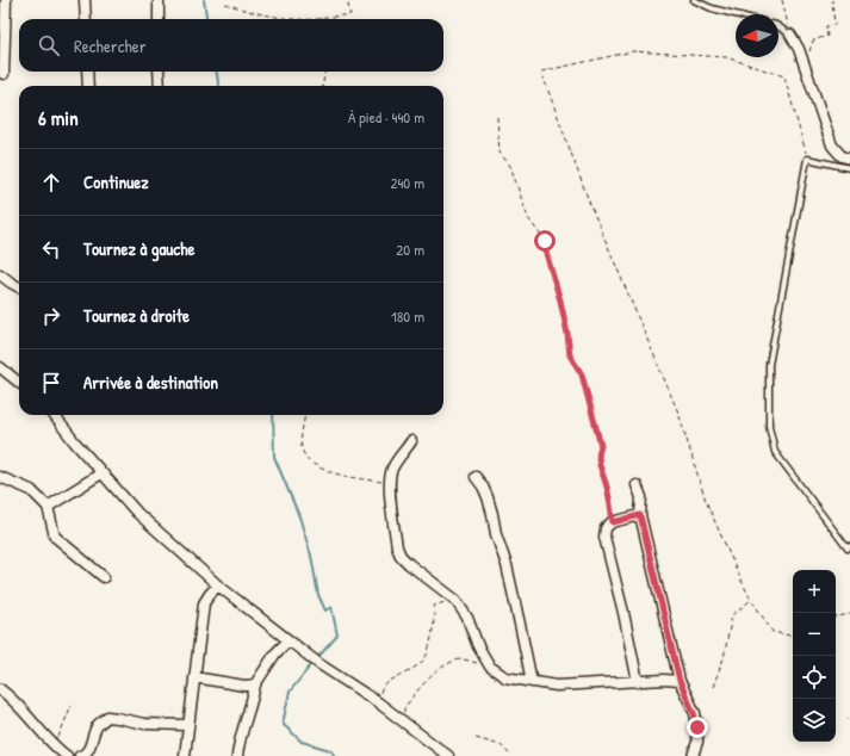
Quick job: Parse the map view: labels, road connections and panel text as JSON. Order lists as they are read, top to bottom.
{
  "north": "left",
  "page": {
    "search": "Rechercher",
    "heading": ["6 min", "À pied · 440 m"],
    "list": [
      ["Continuez", "240 m"],
      ["Tournez à gauche", "20 m"],
      ["Tournez à droite", "180 m"],
      "Arrivée à destination"
    ],
    "map_buttons": ["+", "−"]
  }
}
